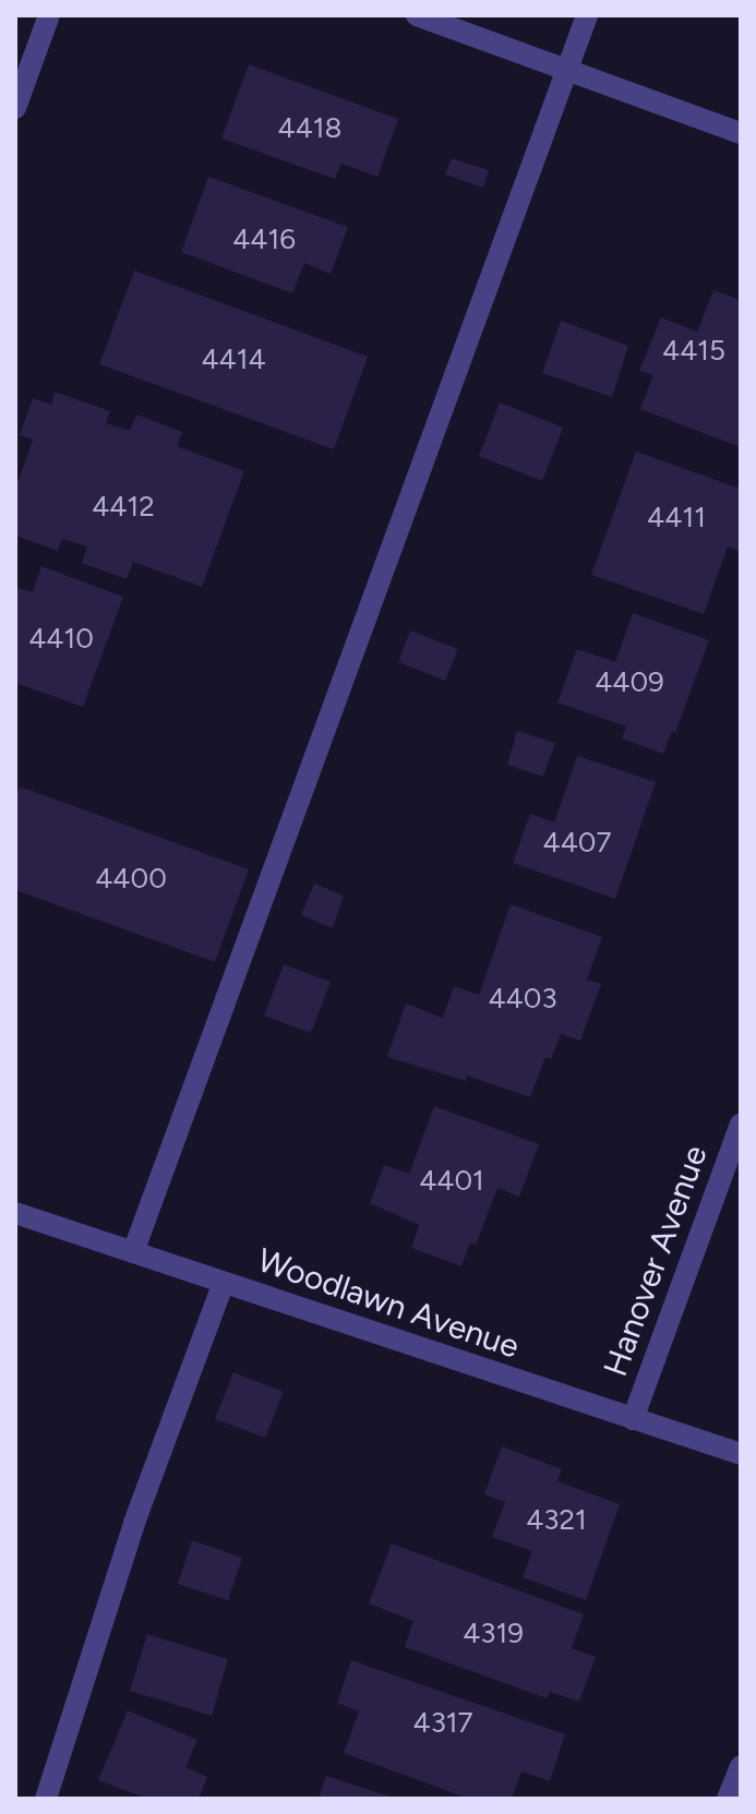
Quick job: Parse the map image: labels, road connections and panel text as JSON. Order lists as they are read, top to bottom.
{
  "streets": {
    "street": ["Hanover Avenue", "Woodlawn Avenue"]
  },
  "crossings": [
    ["Hanover Avenue", "Woodlawn Avenue"]
  ],
  "house_numbers": [
    "4418",
    "4416",
    "4415",
    "4414",
    "4412",
    "4411",
    "4410",
    "4409",
    "4407",
    "4400",
    "4403",
    "4401",
    "4321",
    "4319",
    "4317"
  ]
}
